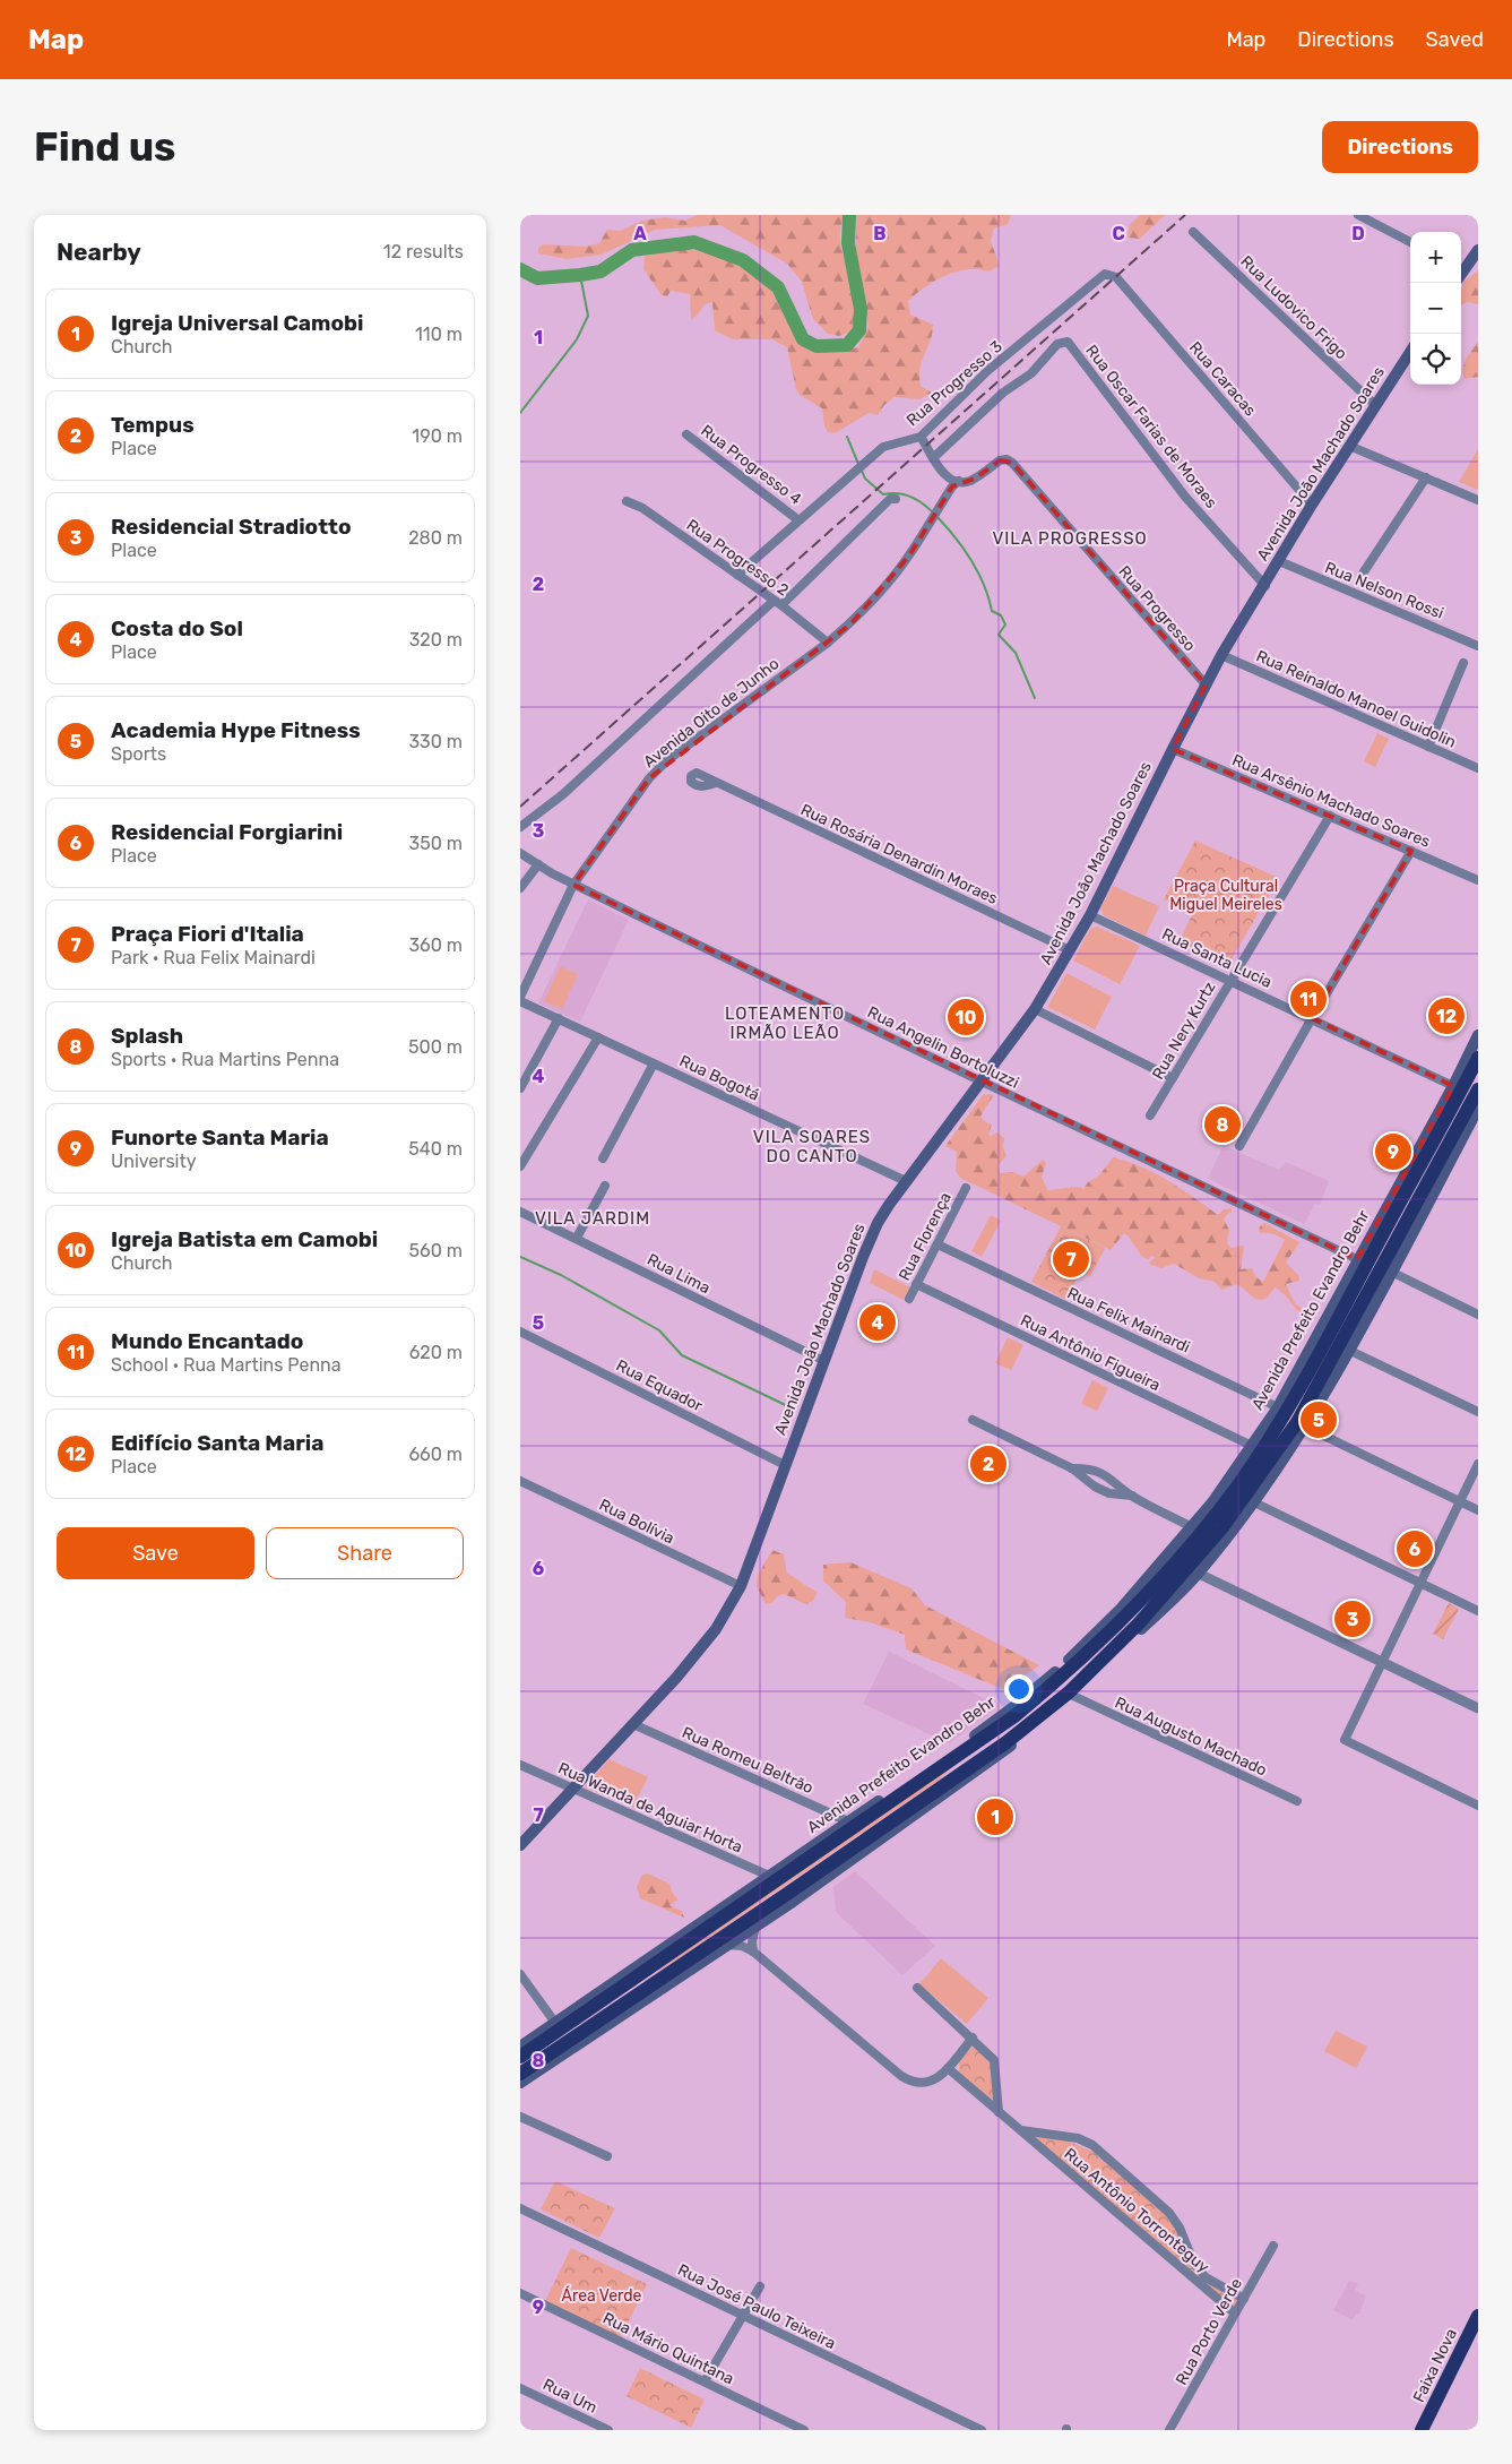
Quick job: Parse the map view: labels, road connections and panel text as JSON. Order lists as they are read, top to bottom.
{
  "streets": {
    "highway": ["Avenida Prefeito Evandro Behr", "Faixa Nova"],
    "main road": ["Avenida João Machado Soares"],
    "street": [
      "Rua Ludovico Frigo",
      "Rua Caracas",
      "Rua Progresso 3",
      "Rua Oscar Farias de Moraes",
      "Rua Progresso 4",
      "Rua Progresso 2",
      "Rua Nelson Rossi",
      "Rua Progresso",
      "Rua Reinaldo Manoel Guidolin",
      "Avenida Oito de Junho",
      "Rua Arsênio Machado Soares",
      "Rua Rosária Denardin Moraes",
      "Rua Santa Lucia",
      "Rua Nery Kurtz",
      "Rua Angelin Bortoluzzi",
      "Rua Bogotá",
      "Rua Florença",
      "Rua Lima",
      "Rua Felix Mainardi",
      "Rua Antônio Figueira",
      "Rua Equador",
      "Rua Bolívia",
      "Rua Augusto Machado",
      "Rua Romeu Beltrão",
      "Rua Wanda de Aguiar Horta",
      "Rua Antônio Torronteguy",
      "Rua José Paulo Teixeira",
      "Rua Porto Verde",
      "Rua Mário Quintana",
      "Rua Um"
    ]
  },
  "crossings": [
    ["Rua Ludovico Frigo", "Avenida João Machado Soares"],
    ["Rua Caracas", "Rua Progresso 3"],
    ["Rua Caracas", "Avenida João Machado Soares"],
    ["Rua Progresso 3", "Rua Progresso 4"],
    ["Rua Progresso 3", "Rua Progresso 2"],
    ["Rua Oscar Farias de Moraes", "Avenida João Machado Soares"],
    ["Avenida João Machado Soares", "Rua Nelson Rossi"],
    ["Avenida João Machado Soares", "Rua Progresso"],
    ["Avenida João Machado Soares", "Rua Reinaldo Manoel Guidolin"],
    ["Avenida João Machado Soares", "Rua Arsênio Machado Soares"],
    ["Avenida João Machado Soares", "Rua Rosária Denardin Moraes"],
    ["Avenida João Machado Soares", "Rua Santa Lucia"],
    ["Avenida João Machado Soares", "Rua Angelin Bortoluzzi"],
    ["Avenida João Machado Soares", "Rua Bogotá"],
    ["Avenida João Machado Soares", "Rua Lima"],
    ["Avenida João Machado Soares", "Rua Equador"],
    ["Avenida João Machado Soares", "Rua Bolívia"],
    ["Avenida João Machado Soares", "Rua Romeu Beltrão"],
    ["Avenida João Machado Soares", "Rua Wanda de Aguiar Horta"],
    ["Rua Progresso 2", "Avenida Oito de Junho"],
    ["Rua Progresso", "Avenida Oito de Junho"],
    ["Avenida Oito de Junho", "Rua Angelin Bortoluzzi"],
    ["Rua Arsênio Machado Soares", "Rua Nery Kurtz"],
    ["Rua Santa Lucia", "Rua Nery Kurtz"],
    ["Rua Santa Lucia", "Avenida Prefeito Evandro Behr"],
    ["Rua Angelin Bortoluzzi", "Avenida Prefeito Evandro Behr"],
    ["Rua Florença", "Rua Felix Mainardi"],
    ["Rua Florença", "Rua Antônio Figueira"],
    ["Avenida Prefeito Evandro Behr", "Rua Felix Mainardi"],
    ["Avenida Prefeito Evandro Behr", "Rua Antônio Figueira"],
    ["Avenida Prefeito Evandro Behr", "Rua Romeu Beltrão"],
    ["Avenida Prefeito Evandro Behr", "Rua Wanda de Aguiar Horta"],
    ["Rua Antônio Torronteguy", "Rua Porto Verde"]
  ],
  "districts": [
    "VILA PROGRESSO",
    "LOTEAMENTO IRMÃO LEÃO",
    "VILA SOARES DO CANTO",
    "VILA JARDIM"
  ],
  "parks": ["Praça Cultural Miguel Meireles", "Área Verde"],
  "page": {
    "header": "Map",
    "nav": ["Map", "Directions", "Saved"],
    "buttons": [
      "Directions",
      ["Save", "Share"]
    ],
    "title": "Find us",
    "heading": ["Nearby", "12 results"],
    "map_buttons": ["+", "−"],
    "list": [
      {
        "mark": "1",
        "name": "Igreja Universal Camobi",
        "note": "Church",
        "value": "110 m"
      },
      {
        "mark": "2",
        "name": "Tempus",
        "note": "Place",
        "value": "190 m"
      },
      {
        "mark": "3",
        "name": "Residencial Stradiotto",
        "note": "Place",
        "value": "280 m"
      },
      {
        "mark": "4",
        "name": "Costa do Sol",
        "note": "Place",
        "value": "320 m"
      },
      {
        "mark": "5",
        "name": "Academia Hype Fitness",
        "note": "Sports",
        "value": "330 m"
      },
      {
        "mark": "6",
        "name": "Residencial Forgiarini",
        "note": "Place",
        "value": "350 m"
      },
      {
        "mark": "7",
        "name": "Praça Fiori d'Italia",
        "note": "Park · Rua Felix Mainardi",
        "value": "360 m"
      },
      {
        "mark": "8",
        "name": "Splash",
        "note": "Sports · Rua Martins Penna",
        "value": "500 m"
      },
      {
        "mark": "9",
        "name": "Funorte Santa Maria",
        "note": "University",
        "value": "540 m"
      },
      {
        "mark": "10",
        "name": "Igreja Batista em Camobi",
        "note": "Church",
        "value": "560 m"
      },
      {
        "mark": "11",
        "name": "Mundo Encantado",
        "note": "School · Rua Martins Penna",
        "value": "620 m"
      },
      {
        "mark": "12",
        "name": "Edifício Santa Maria",
        "note": "Place",
        "value": "660 m"
      }
    ],
    "pins": [
      "11",
      "12",
      "10",
      "8",
      "9",
      "7",
      "4",
      "5",
      "2",
      "6",
      "3",
      "1"
    ]
  },
  "grid": {
    "columns": [
      "A",
      "B",
      "C",
      "D"
    ],
    "rows": [
      "1",
      "2",
      "3",
      "4",
      "5",
      "6",
      "7",
      "8",
      "9"
    ]
  }
}
